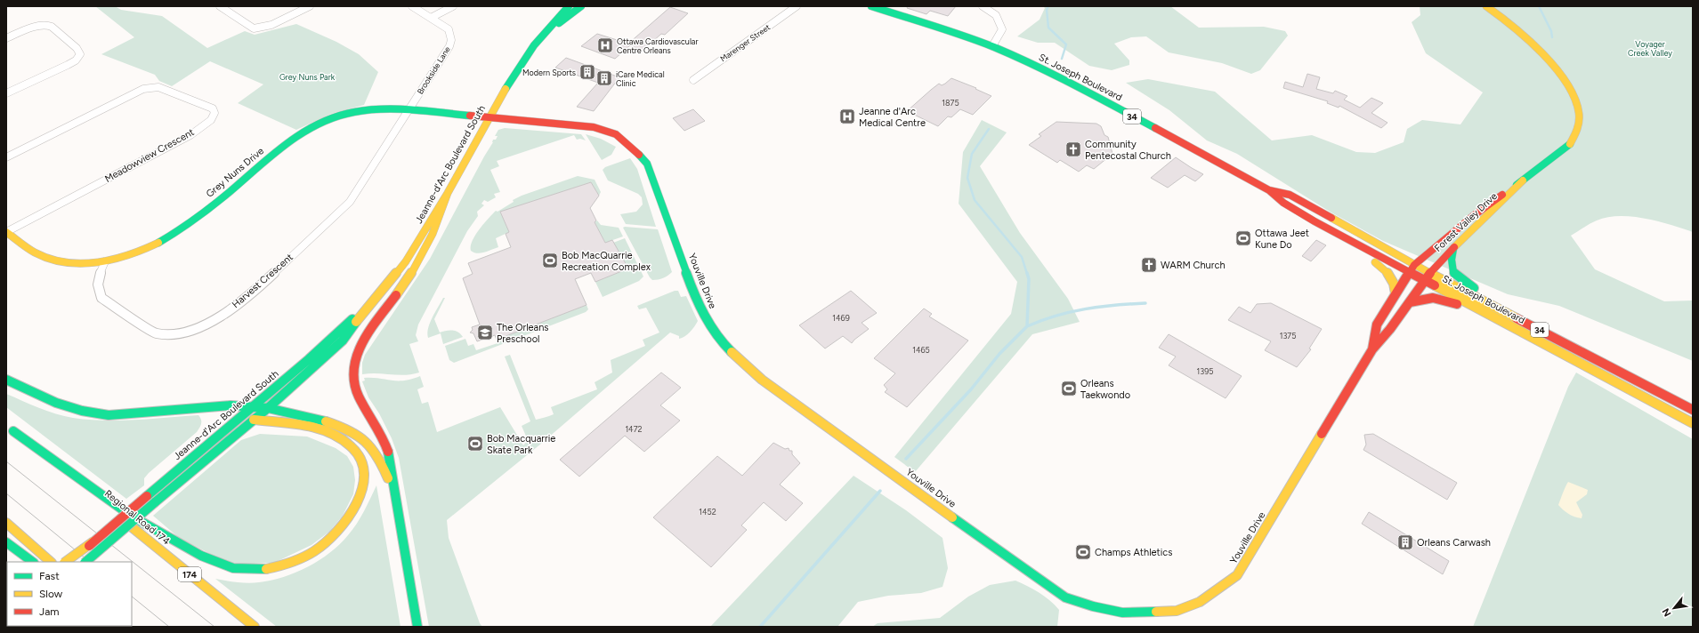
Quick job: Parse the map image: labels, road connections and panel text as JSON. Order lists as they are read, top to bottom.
{
  "streets": {
    "main road": [
      "St. Joseph Boulevard",
      "34",
      "Jeanne-d'Arc Boulevard South",
      "Grey Nuns Drive",
      "Forest Valley Drive",
      "Youville Drive",
      "Regional Road 174",
      "174"
    ],
    "street": [
      "Marenger Street",
      "Brookside Lane",
      "Meadowview Crescent",
      "Harvest Crescent"
    ]
  },
  "crossings": [
    ["Brookside Lane", "Grey Nuns Drive"],
    ["Brookside Lane", "Harvest Crescent"],
    ["St. Joseph Boulevard", "Forest Valley Drive"],
    ["St. Joseph Boulevard", "Youville Drive"],
    ["Meadowview Crescent", "Grey Nuns Drive"],
    ["Jeanne-d'Arc Boulevard South", "Grey Nuns Drive"],
    ["Jeanne-d'Arc Boulevard South", "Youville Drive"],
    ["Grey Nuns Drive", "Harvest Crescent"],
    ["Grey Nuns Drive", "Youville Drive"],
    ["Forest Valley Drive", "Youville Drive"]
  ],
  "parks": ["Voyager Creek Valley", "Grey Nuns Park"],
  "places": {
    "hospital": ["Ottawa Cardiovascular Centre Orleans", "Jeanne d'Arc Medical Centre"],
    "building": ["Modern Sports", "iCare Medical Clinic", "Orleans Carwash"],
    "church": ["Community Pentecostal Church", "WARM Church"],
    "sports": [
      "Ottawa Jeet Kune Do",
      "Bob MacQuarrie Recreation Complex",
      "Orleans Taekwondo",
      "Bob Macquarrie Skate Park",
      "Champs Athletics"
    ],
    "school or university": ["The Orleans Preschool"]
  },
  "house_numbers": [
    "1875",
    "1469",
    "1375",
    "1465",
    "1395",
    "1472",
    "1452"
  ],
  "legend": ["Fast", "Slow", "Jam"],
  "north": "bottom left"
}
